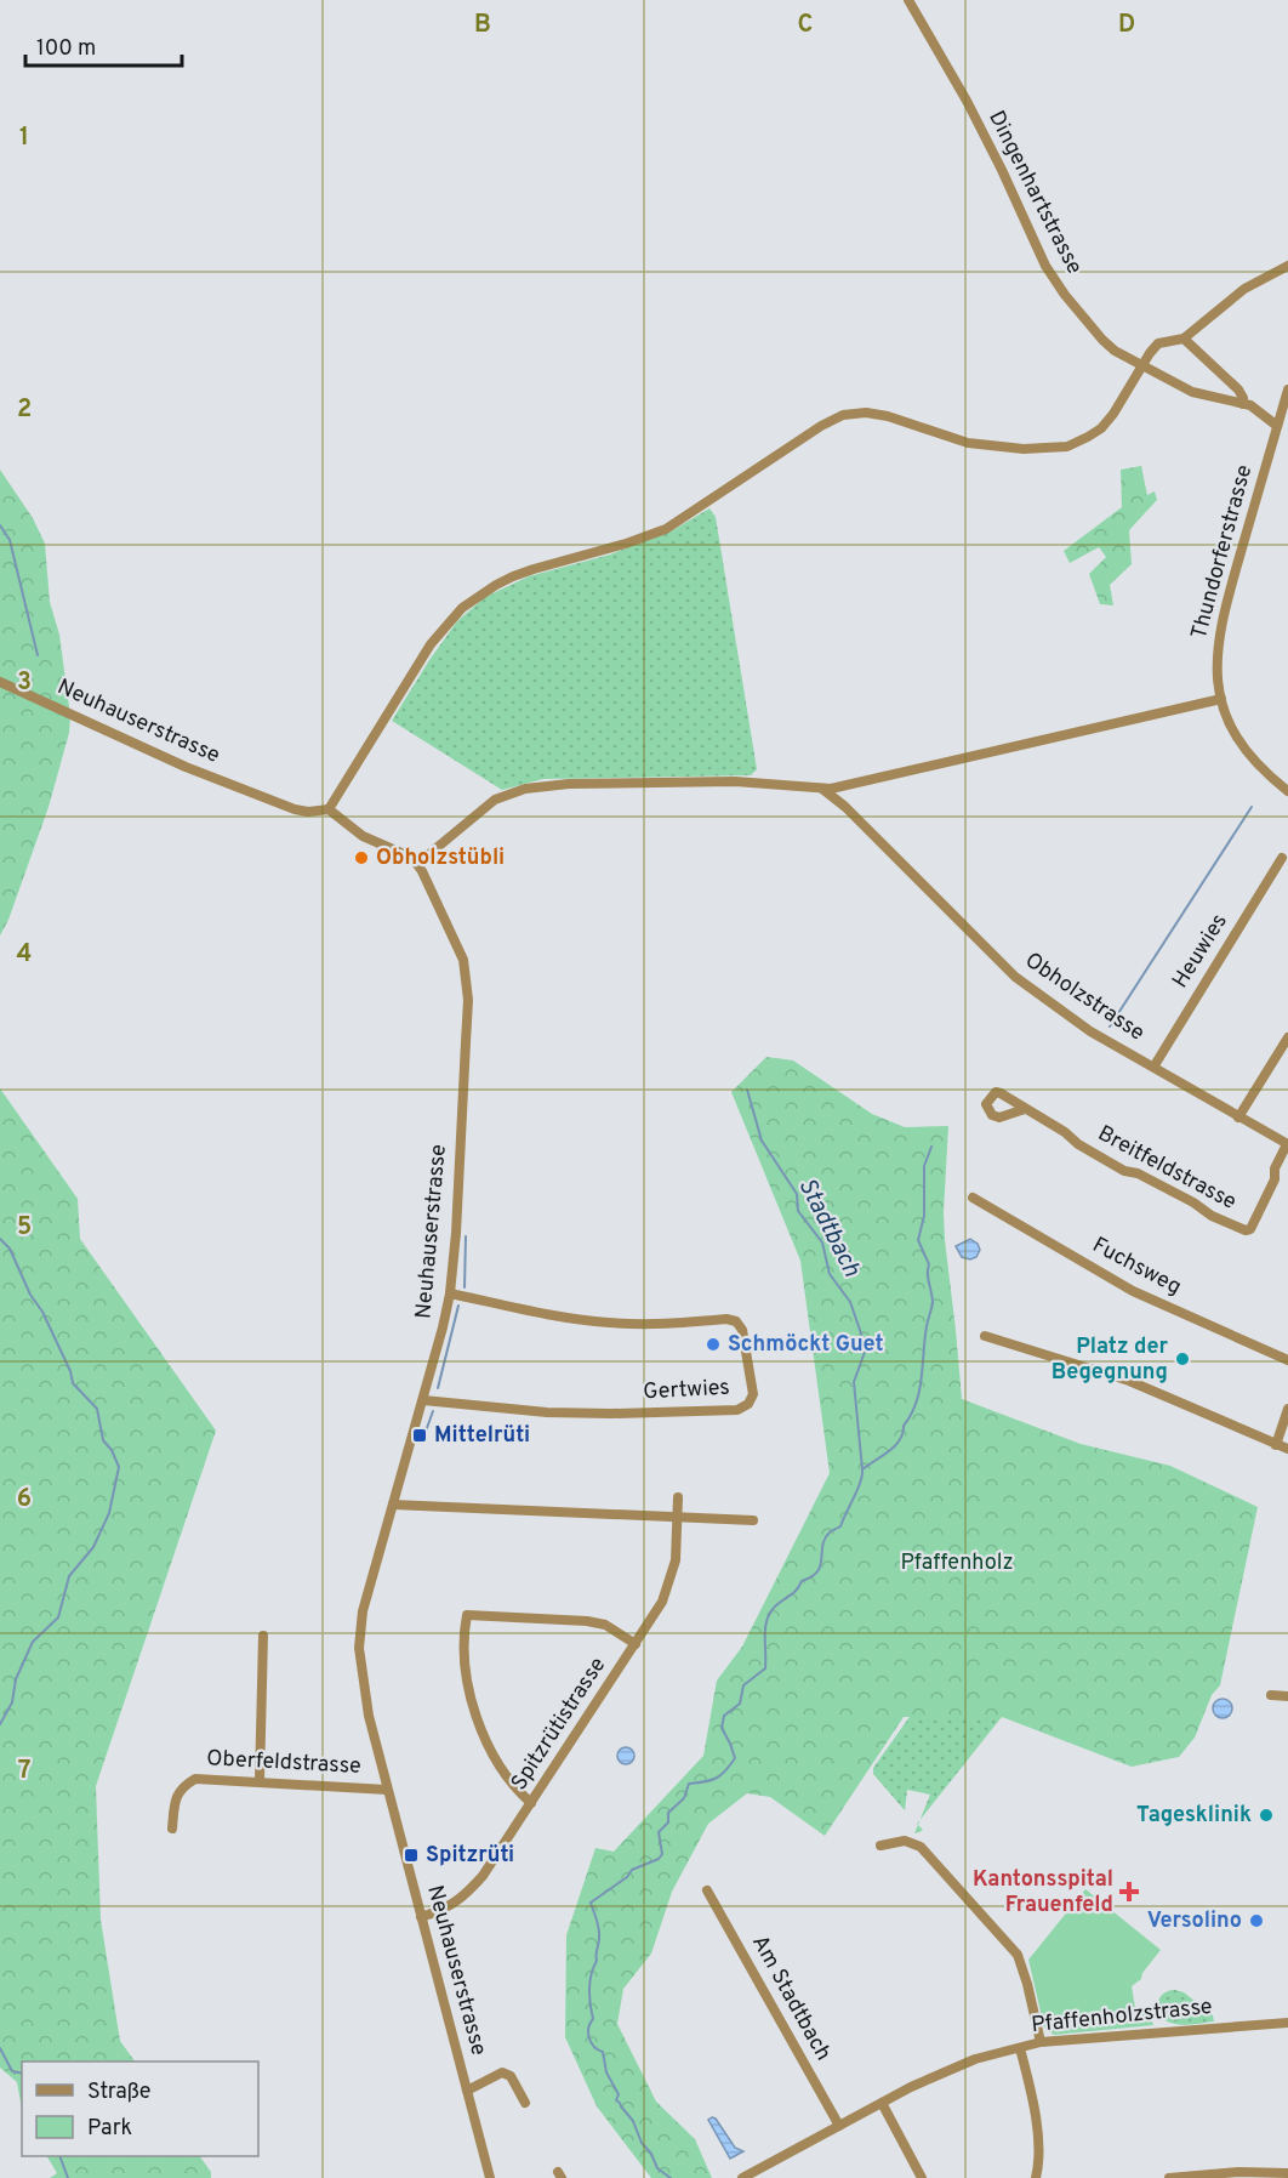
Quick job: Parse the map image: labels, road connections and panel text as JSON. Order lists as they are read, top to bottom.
{
  "streets": {
    "street": [
      "Dingenhartstrasse",
      "Thundorferstrasse",
      "Neuhauserstrasse",
      "Heuwies",
      "Obholzstrasse",
      "Breitfeldstrasse",
      "Fuchsweg",
      "Gertwies",
      "Spitzrütistrasse",
      "Oberfeldstrasse",
      "Am Stadtbach",
      "Pfaffenholzstrasse"
    ]
  },
  "crossings": [
    ["Dingenhartstrasse", "Thundorferstrasse"],
    ["Neuhauserstrasse", "Gertwies"],
    ["Neuhauserstrasse", "Spitzrütistrasse"],
    ["Neuhauserstrasse", "Oberfeldstrasse"],
    ["Heuwies", "Obholzstrasse"],
    ["Obholzstrasse", "Breitfeldstrasse"],
    ["Am Stadtbach", "Pfaffenholzstrasse"]
  ],
  "water": ["Stadtbach"],
  "parks": ["Pfaffenholz"],
  "places": {
    "other": [
      "Obholzstübli",
      "Schmöckt Guet",
      "Platz der Begegnung",
      "Tagesklinik",
      "Versolino"
    ],
    "transit": ["Mittelrüti", "Spitzrüti"],
    "health": ["Kantonsspital Frauenfeld"]
  },
  "legend": ["Straße", "Park"],
  "scale_bar": "100 m",
  "grid": {
    "columns": ["B", "C", "D"],
    "rows": [
      "1",
      "2",
      "3",
      "4",
      "5",
      "6",
      "7"
    ]
  }
}
